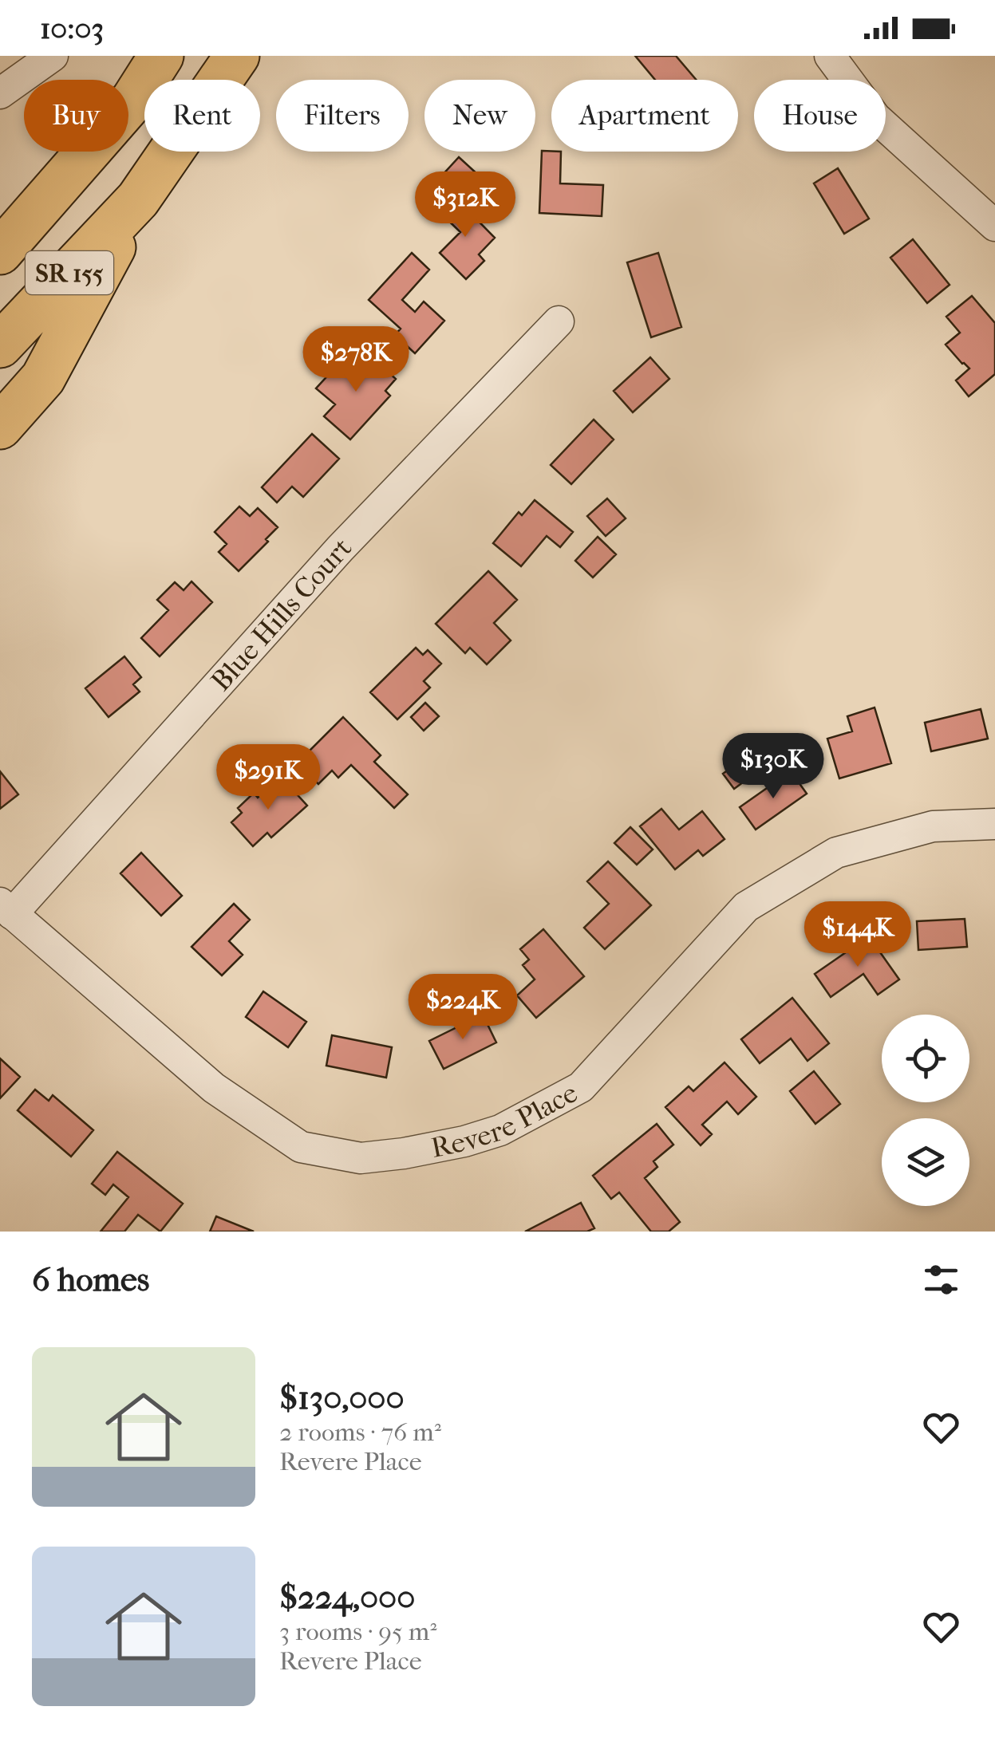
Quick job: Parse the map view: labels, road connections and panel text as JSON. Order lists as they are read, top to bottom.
{
  "streets": {
    "highway": ["SR 155"],
    "street": ["Blue Hills Court", "Revere Place"]
  },
  "crossings": [
    ["Blue Hills Court", "Revere Place"]
  ],
  "page": {
    "status": "10:03",
    "chip": [
      "Buy",
      "Rent",
      "Filters",
      "New",
      "Apartment",
      "House"
    ],
    "price": [
      "$312K",
      "$278K",
      "$130K",
      "$291K",
      "$144K",
      "$224K"
    ],
    "heading": "6 homes",
    "list": [
      {
        "name": "$130,000",
        "note": "2 rooms · 76 m² · Revere Place"
      },
      {
        "name": "$224,000",
        "note": "3 rooms · 95 m² · Revere Place"
      }
    ]
  }
}
